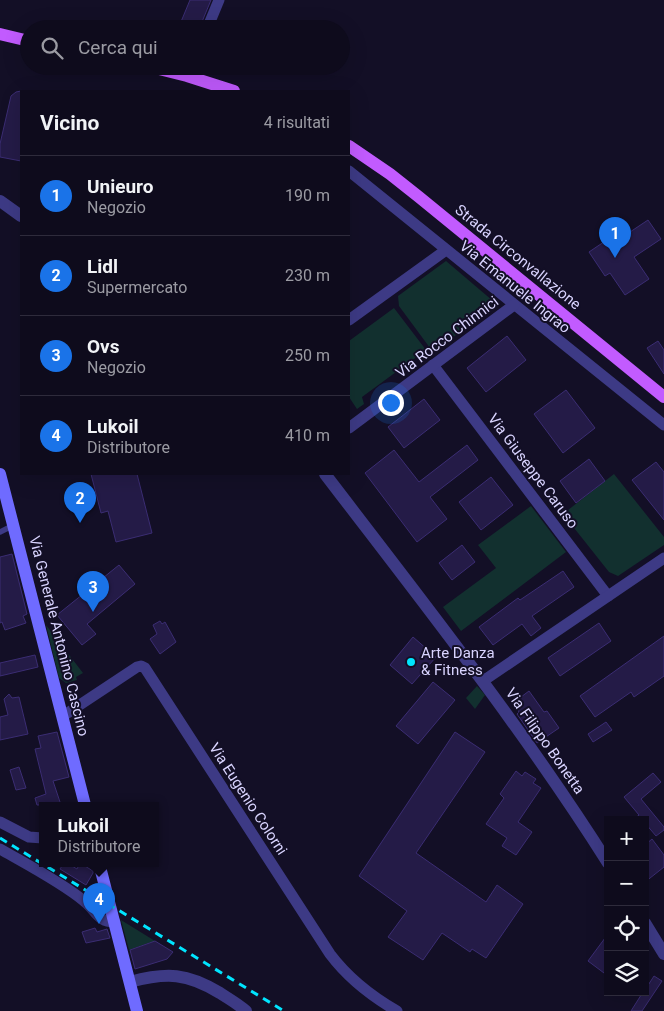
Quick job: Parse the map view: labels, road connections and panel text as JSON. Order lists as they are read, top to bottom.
{
  "streets": {
    "main road": ["Strada Circonvallazione", "Via Generale Antonino Cascino"],
    "street": [
      "Via Emanuele Ingrao",
      "Via Rocco Chinnici",
      "Via Giuseppe Caruso",
      "Via Filippo Bonetta",
      "Via Eugenio Colorni"
    ]
  },
  "crossings": [
    ["Via Emanuele Ingrao", "Via Rocco Chinnici"],
    ["Via Rocco Chinnici", "Via Giuseppe Caruso"],
    ["Via Generale Antonino Cascino", "Via Eugenio Colorni"]
  ],
  "places": ["Arte Danza & Fitness"],
  "page": {
    "search": "Cerca qui",
    "heading": ["Vicino", "4 risultati"],
    "list": [
      {
        "mark": "1",
        "name": "Unieuro",
        "note": "Negozio",
        "value": "190 m"
      },
      {
        "mark": "2",
        "name": "Lidl",
        "note": "Supermercato",
        "value": "230 m"
      },
      {
        "mark": "3",
        "name": "Ovs",
        "note": "Negozio",
        "value": "250 m"
      },
      {
        "mark": "4",
        "name": "Lukoil",
        "note": "Distributore",
        "value": "410 m"
      }
    ],
    "pins": [
      "1",
      "2",
      "3",
      "4"
    ],
    "popup": ["Lukoil", "Distributore"],
    "map_buttons": ["+", "−"]
  }
}
